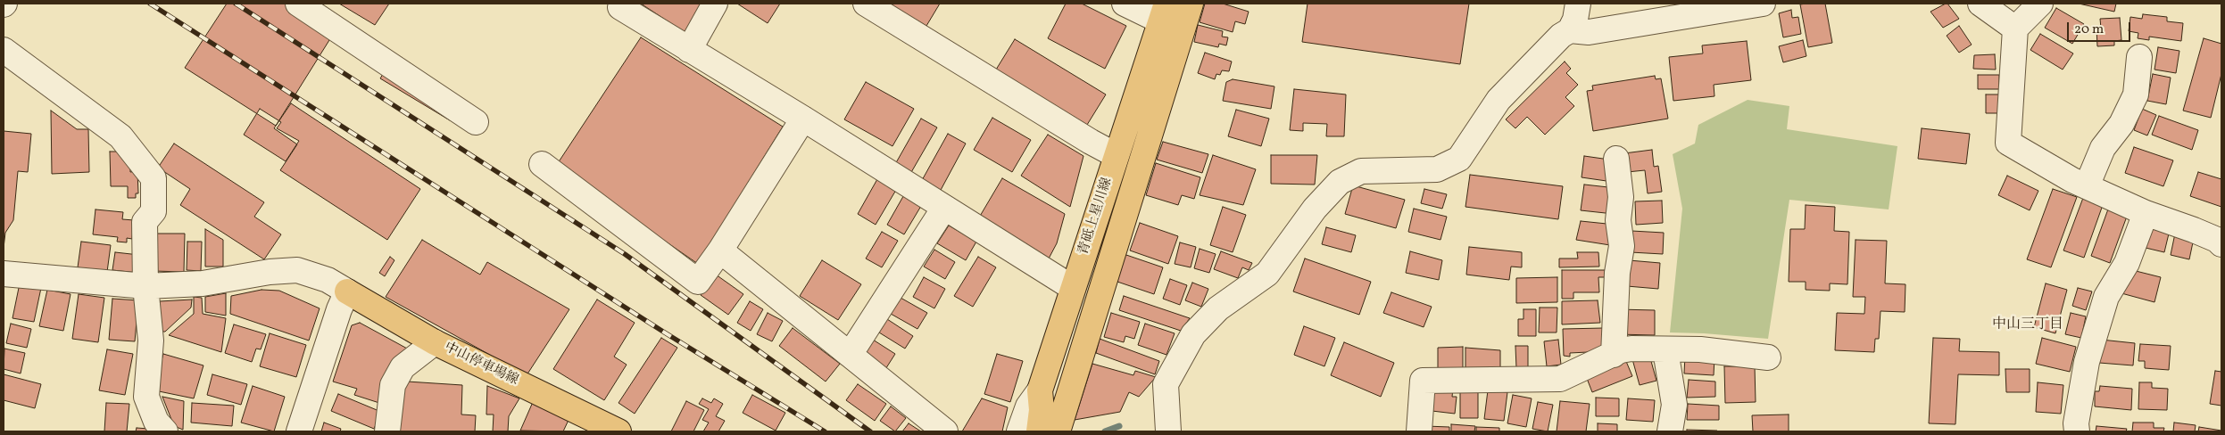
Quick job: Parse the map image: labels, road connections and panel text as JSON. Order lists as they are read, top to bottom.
{
  "streets": {
    "main road": ["青砥上星川線", "中山停車場線"]
  },
  "districts": ["中山三丁目"],
  "scale_bar": "20 m"
}
